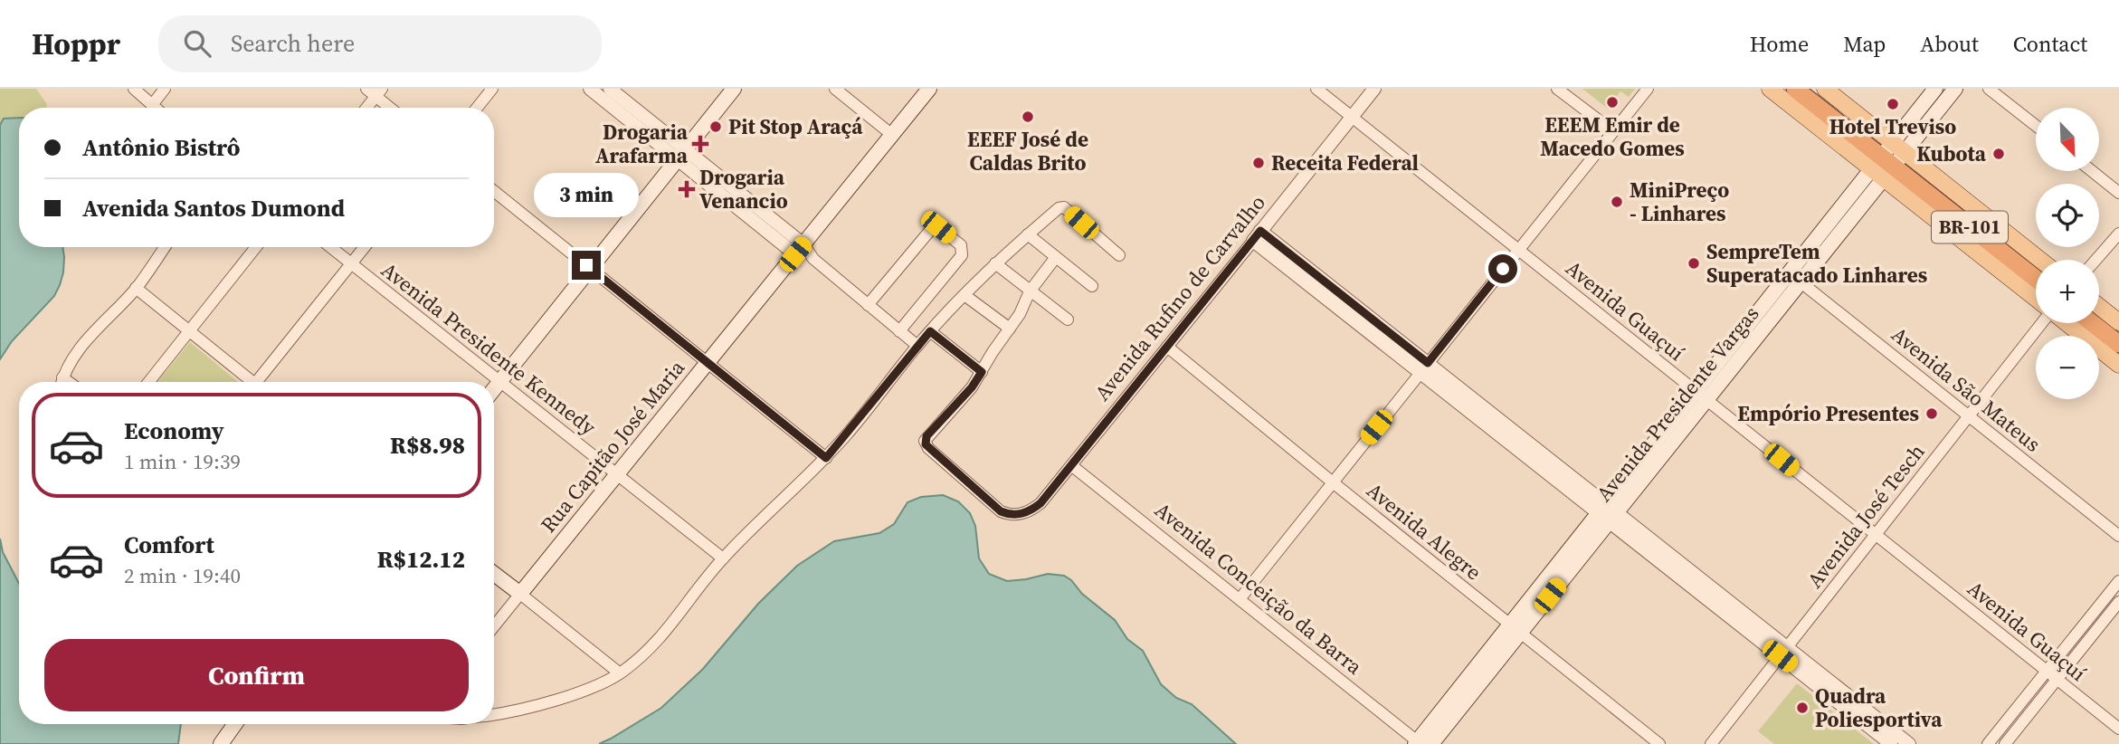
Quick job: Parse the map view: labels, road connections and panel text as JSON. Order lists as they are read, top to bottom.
{
  "streets": {
    "highway": ["BR-101"],
    "main road": ["Avenida Presidente Vargas", "Rua Capitão José Maria"],
    "street": [
      "Avenida Rufino de Carvalho",
      "Avenida Guaçuí",
      "Avenida Presidente Kennedy",
      "Avenida São Mateus",
      "Avenida José Tesch",
      "Avenida Alegre",
      "Avenida Conceição da Barra"
    ]
  },
  "crossings": [
    ["BR-101", "Avenida Presidente Vargas"],
    ["Avenida Rufino de Carvalho", "Avenida Guaçuí"],
    ["Avenida Rufino de Carvalho", "Avenida Alegre"],
    ["Avenida Rufino de Carvalho", "Avenida Conceição da Barra"],
    ["Avenida Guaçuí", "Avenida Presidente Vargas"],
    ["Avenida Guaçuí", "Avenida José Tesch"],
    ["Avenida Presidente Kennedy", "Rua Capitão José Maria"],
    ["Avenida São Mateus", "Avenida Presidente Vargas"],
    ["Avenida São Mateus", "Avenida José Tesch"],
    ["Avenida Presidente Vargas", "Avenida Alegre"],
    ["Avenida Presidente Vargas", "Avenida Conceição da Barra"]
  ],
  "places": {
    "other": [
      "EEEM Emir de Macedo Gomes",
      "Hotel Treviso",
      "EEEF José de Caldas Brito",
      "Pit Stop Araçá",
      "Kubota",
      "Receita Federal",
      "MiniPreço - Linhares",
      "SempreTem Superatacado Linhares",
      "Empório Presentes",
      "Quadra Poliesportiva"
    ],
    "health": ["Drogaria Arafarma", "Drogaria Venancio"]
  },
  "north": "bottom right",
  "page": {
    "header": "Hoppr",
    "search": "Search here",
    "nav": [
      "Home",
      "Map",
      "About",
      "Contact"
    ],
    "map_buttons": ["+", "−"],
    "banner": ["Antônio Bistrô", "Avenida Santos Dumond"],
    "bubble": "3 min",
    "list": [
      {
        "name": "Economy",
        "note": "1 min · 19:39",
        "value": "R$8.98"
      },
      {
        "name": "Comfort",
        "note": "2 min · 19:40",
        "value": "R$12.12"
      }
    ],
    "buttons": "Confirm"
  }
}
